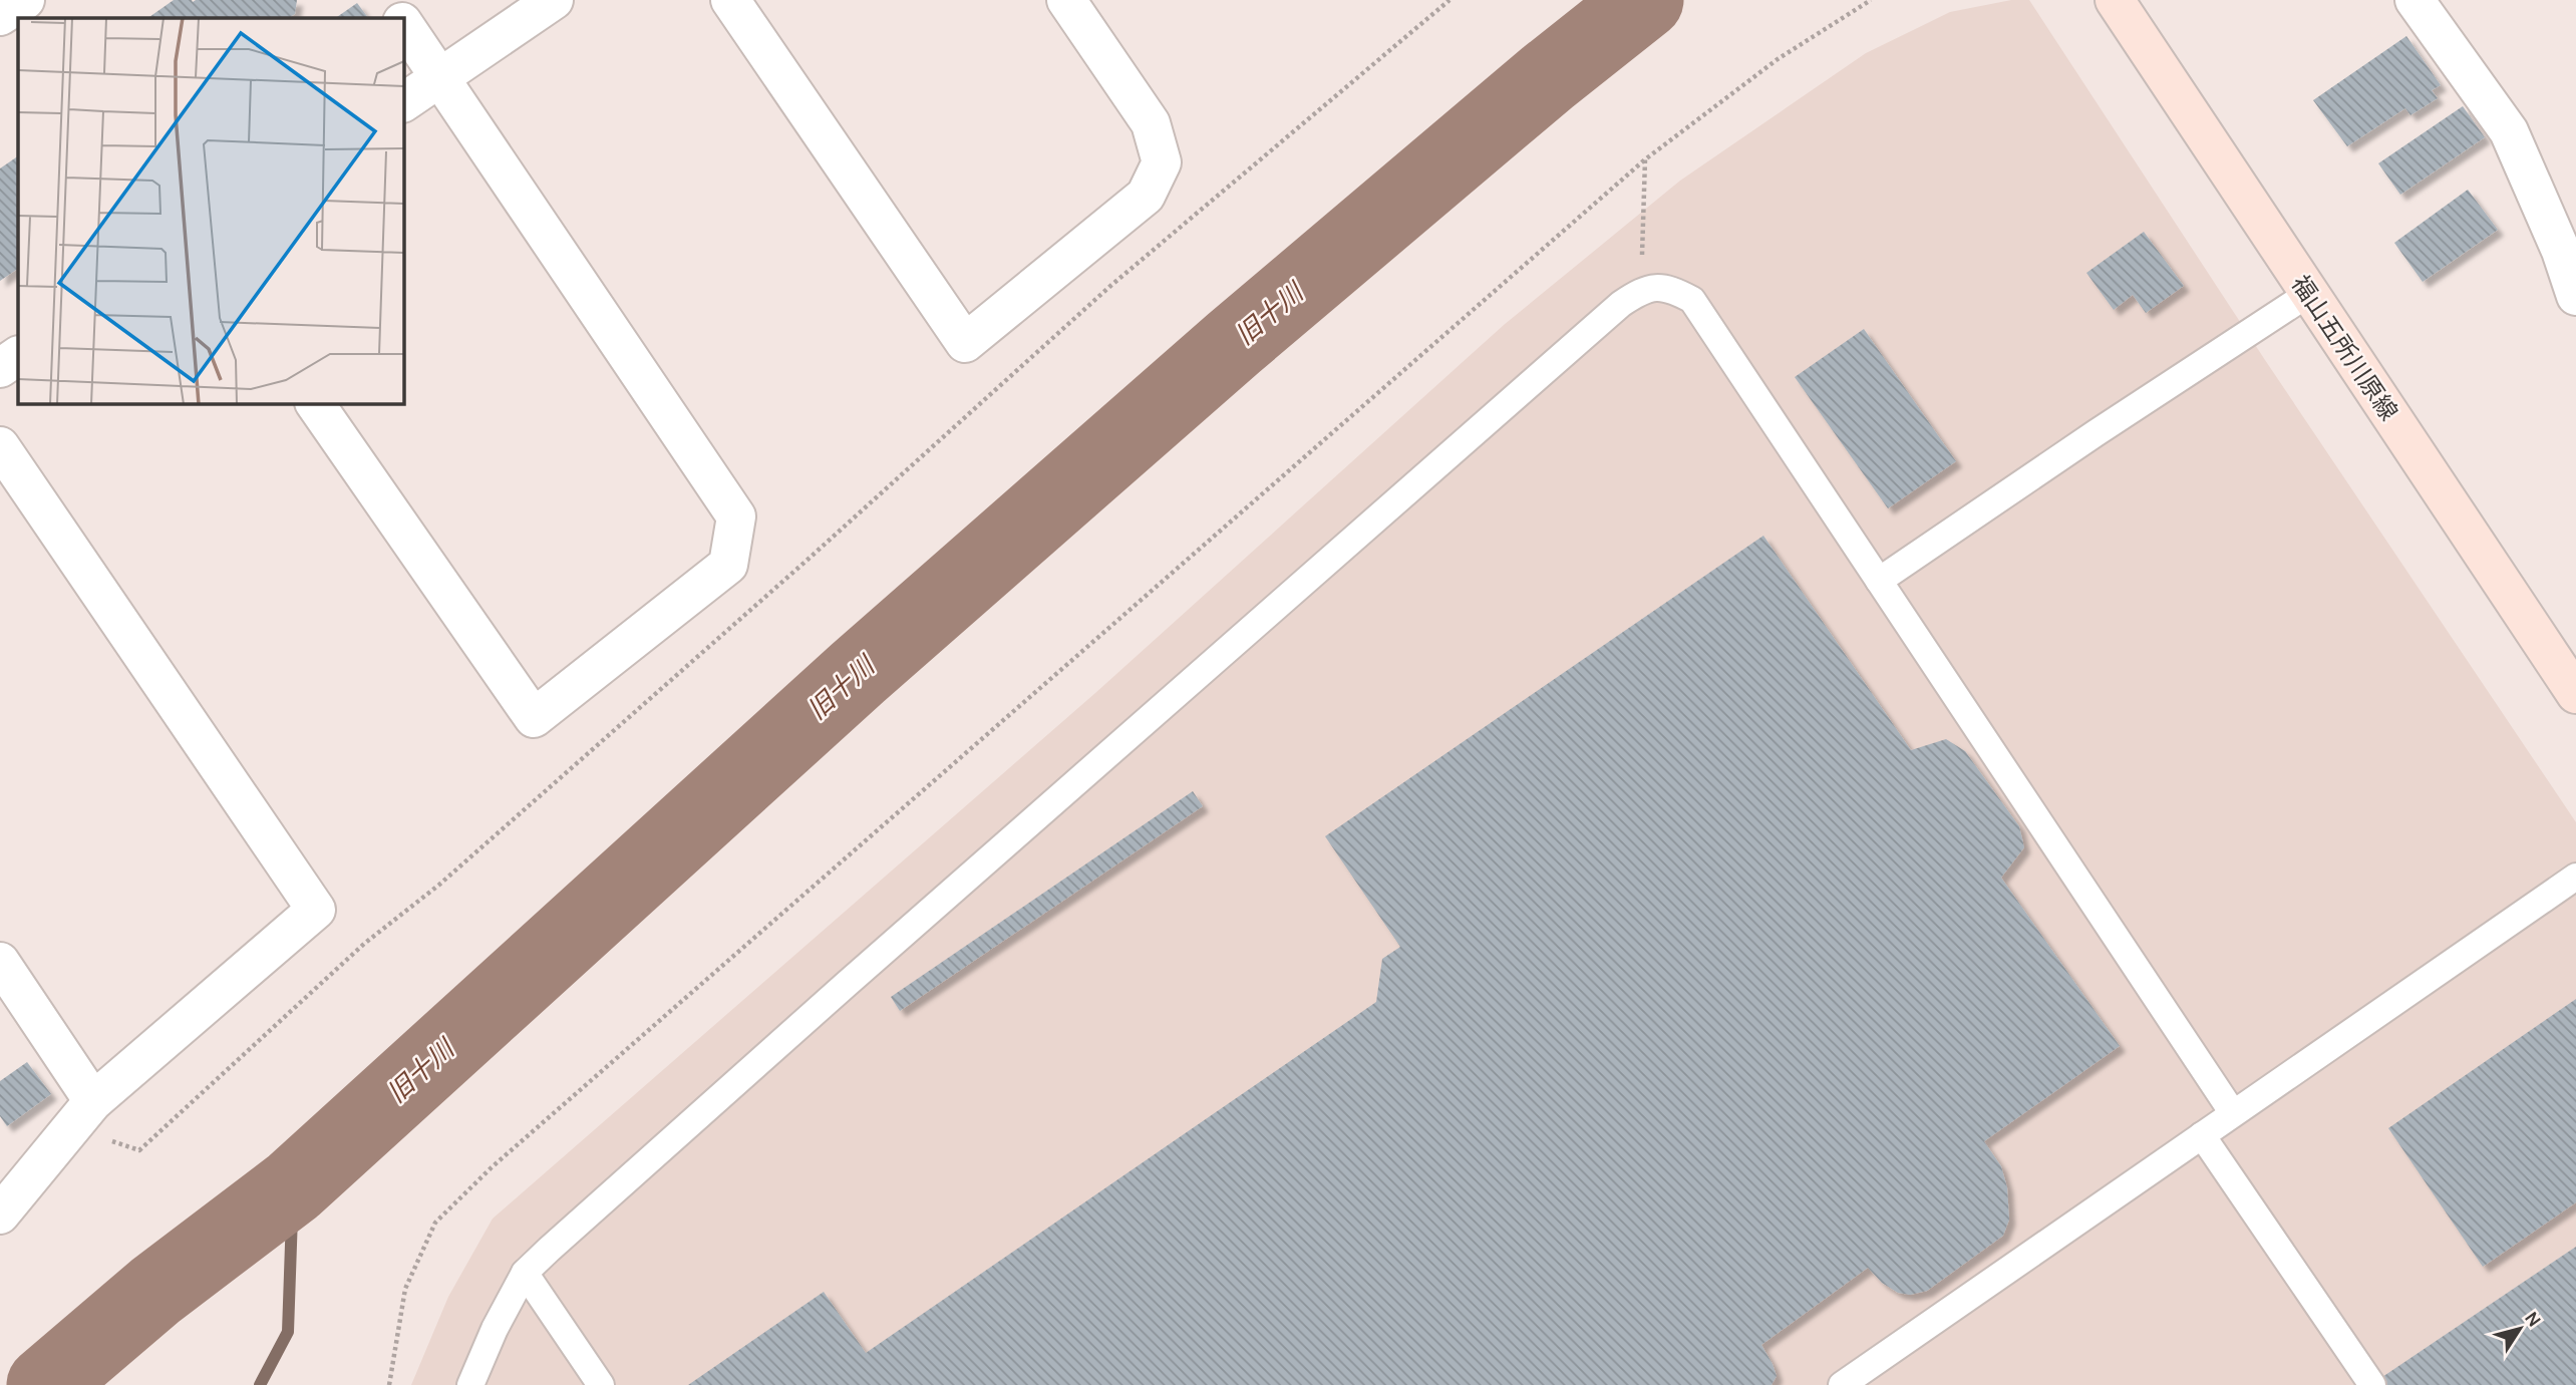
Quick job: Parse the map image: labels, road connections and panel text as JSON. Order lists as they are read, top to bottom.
{
  "streets": {
    "main road": ["福山五所川原線"]
  },
  "water": ["旧十川"],
  "north": "top right"
}
